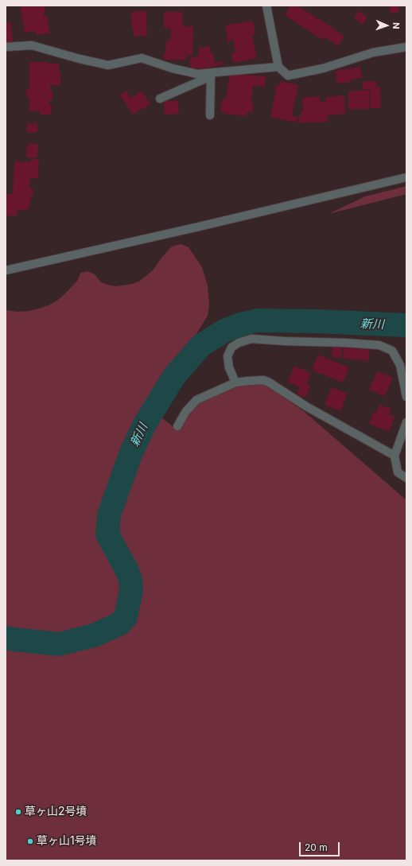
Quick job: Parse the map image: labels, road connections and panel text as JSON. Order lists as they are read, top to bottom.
{
  "water": ["新川"],
  "places": ["草ヶ山2号墳", "草ヶ山1号墳"],
  "scale_bar": "20 m",
  "north": "right"
}
